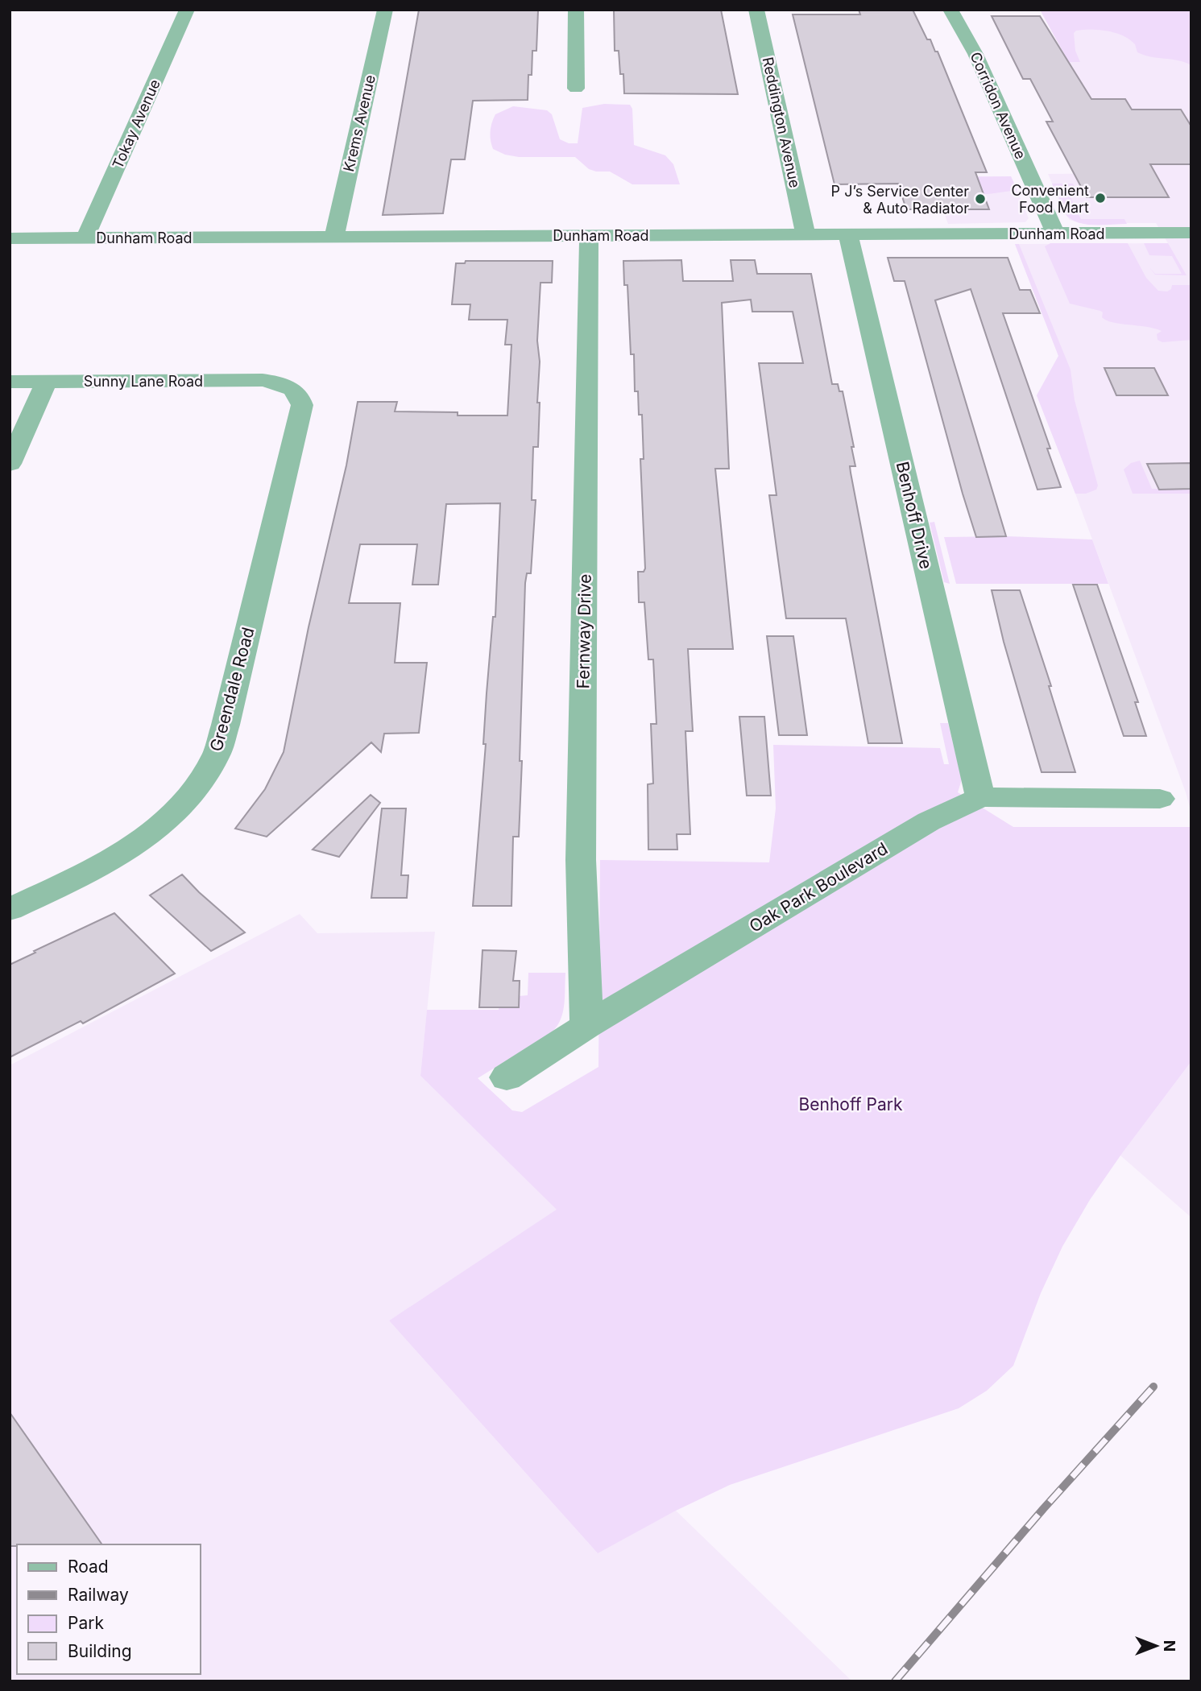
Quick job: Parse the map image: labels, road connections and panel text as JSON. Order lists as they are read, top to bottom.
{
  "streets": {
    "street": [
      "Corridon Avenue",
      "Reddington Avenue",
      "Krems Avenue",
      "Tokay Avenue",
      "Dunham Road",
      "Sunny Lane Road",
      "Benhoff Drive",
      "Fernway Drive",
      "Greendale Road",
      "Oak Park Boulevard"
    ]
  },
  "crossings": [
    ["Corridon Avenue", "Dunham Road"],
    ["Reddington Avenue", "Dunham Road"],
    ["Krems Avenue", "Dunham Road"],
    ["Tokay Avenue", "Dunham Road"],
    ["Dunham Road", "Benhoff Drive"],
    ["Dunham Road", "Fernway Drive"],
    ["Sunny Lane Road", "Greendale Road"],
    ["Benhoff Drive", "Oak Park Boulevard"],
    ["Fernway Drive", "Oak Park Boulevard"]
  ],
  "parks": ["Benhoff Park"],
  "places": ["Convenient Food Mart", "P J’s Service Center & Auto Radiator"],
  "legend": [
    "Road",
    "Railway",
    "Park",
    "Building"
  ],
  "north": "right"
}
